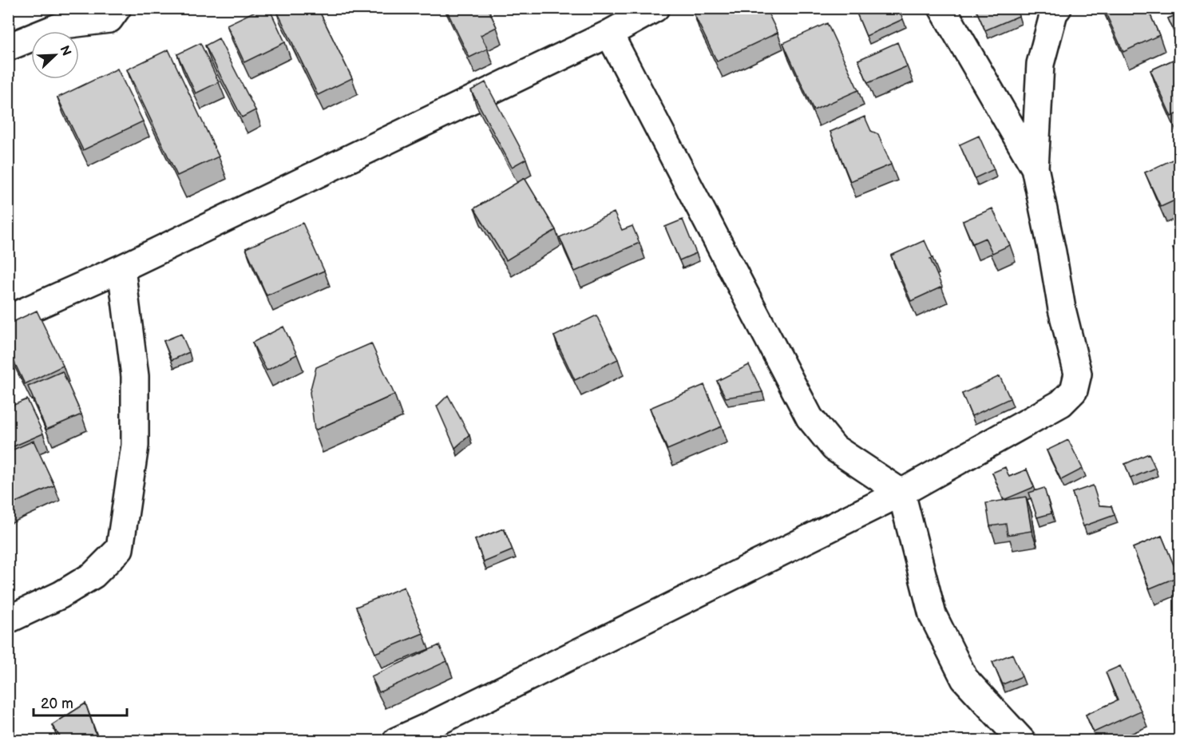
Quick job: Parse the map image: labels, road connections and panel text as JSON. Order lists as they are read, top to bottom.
{
  "scale_bar": "20 m",
  "north": "top right"
}
